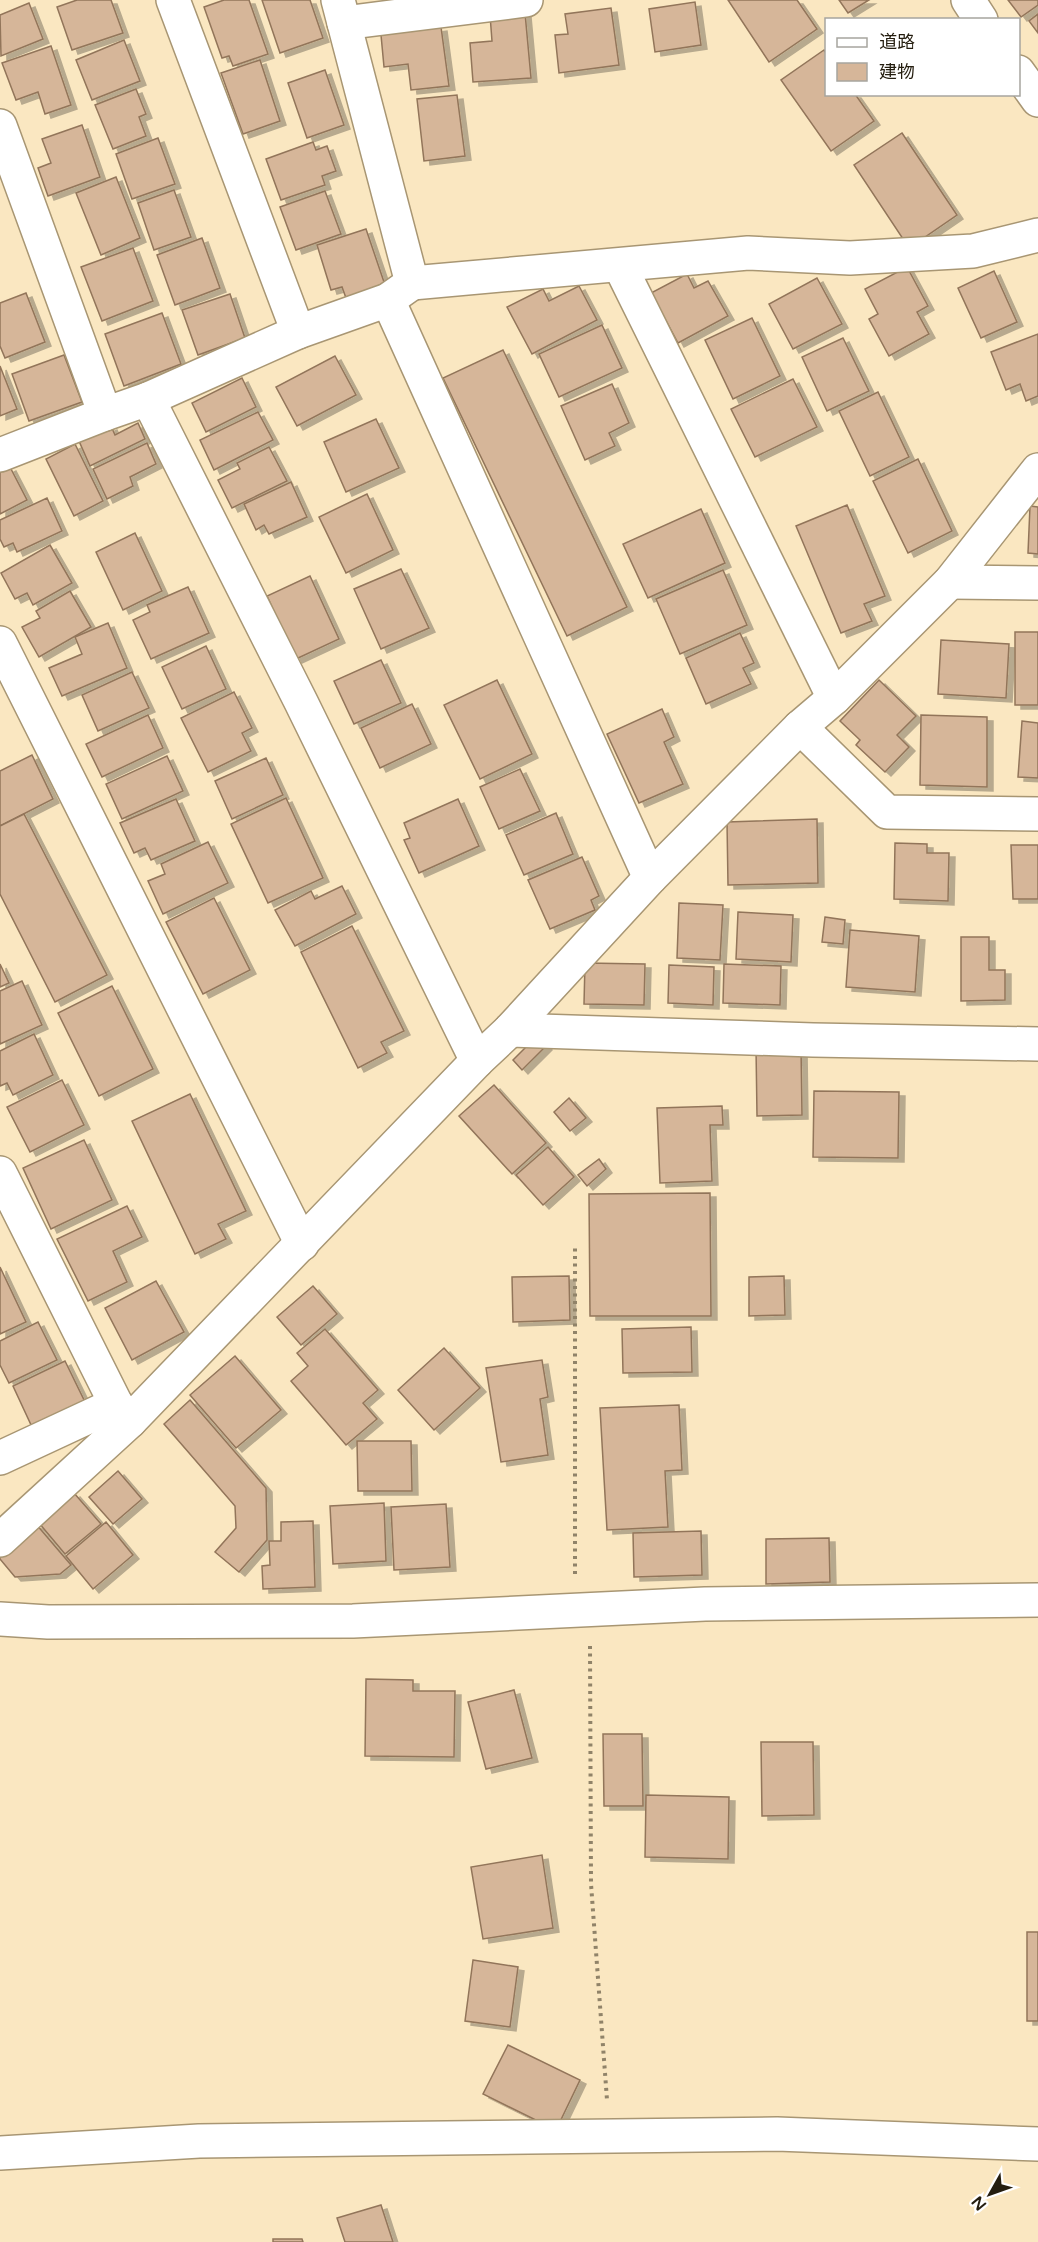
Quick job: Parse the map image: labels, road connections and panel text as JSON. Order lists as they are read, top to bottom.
{
  "legend": ["道路", "建物"],
  "north": "bottom left"
}
